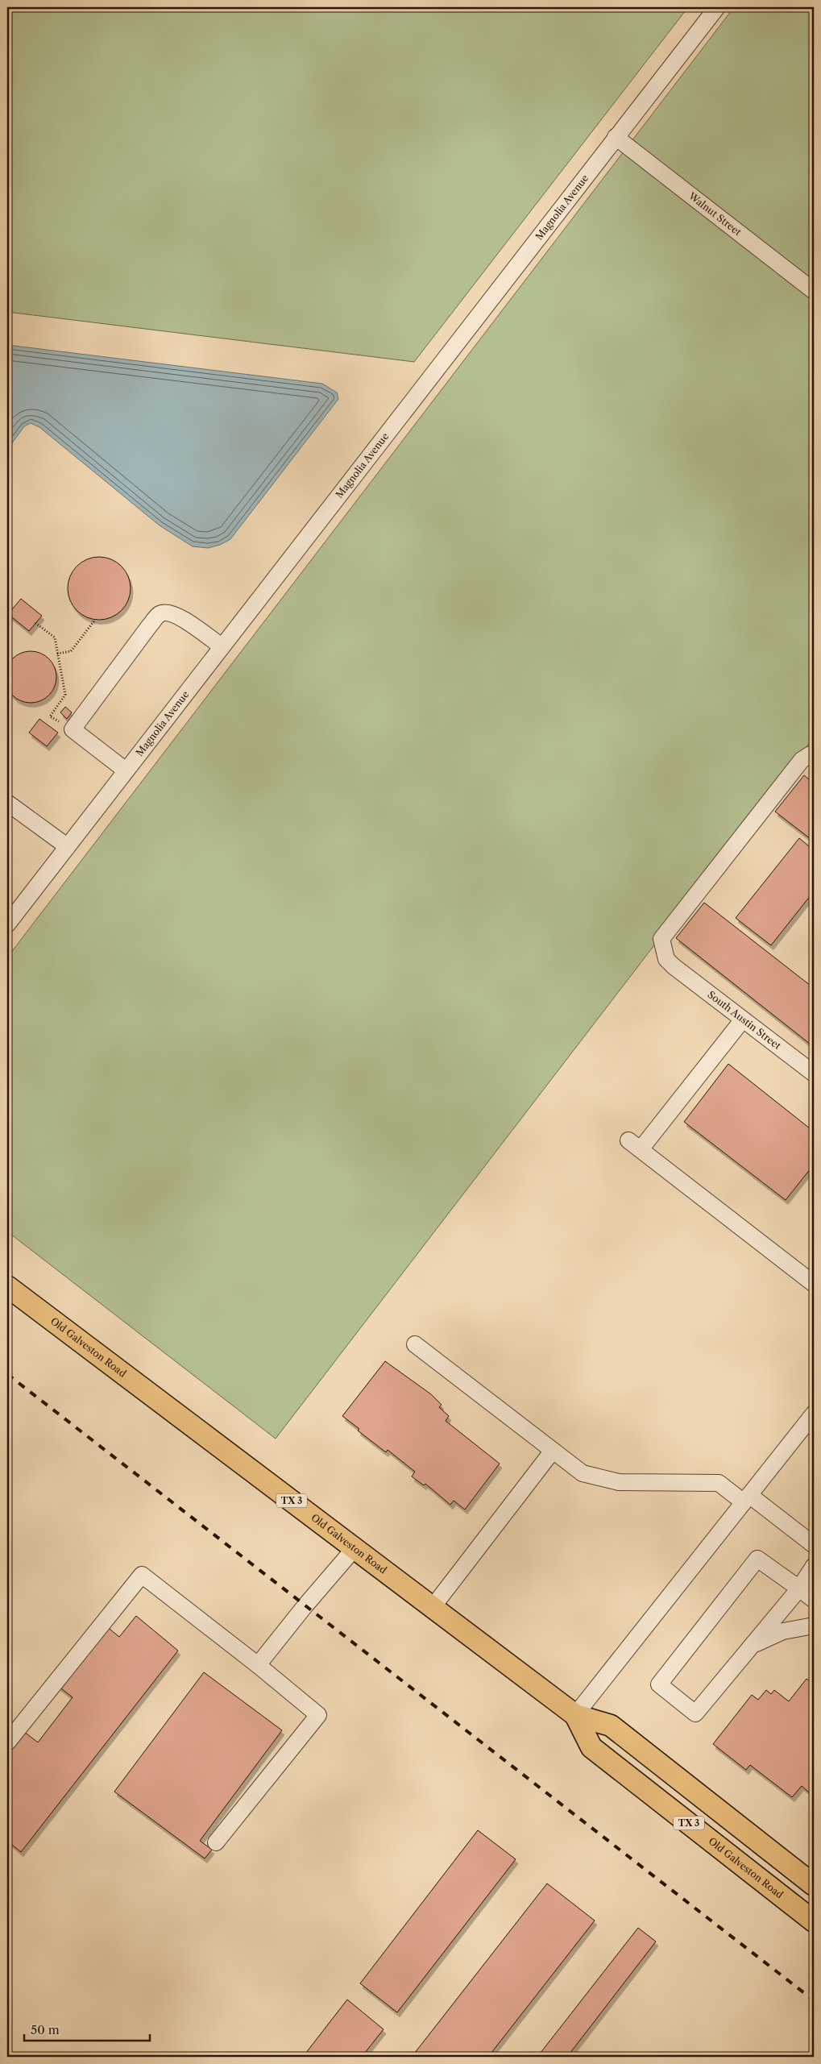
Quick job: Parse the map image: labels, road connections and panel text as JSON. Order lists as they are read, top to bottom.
{
  "streets": {
    "main road": ["Old Galveston Road", "TX 3"],
    "street": ["Magnolia Avenue", "Walnut Street", "South Austin Street"]
  },
  "crossings": [
    ["Magnolia Avenue", "Walnut Street"]
  ],
  "scale_bar": "50 m"
}
